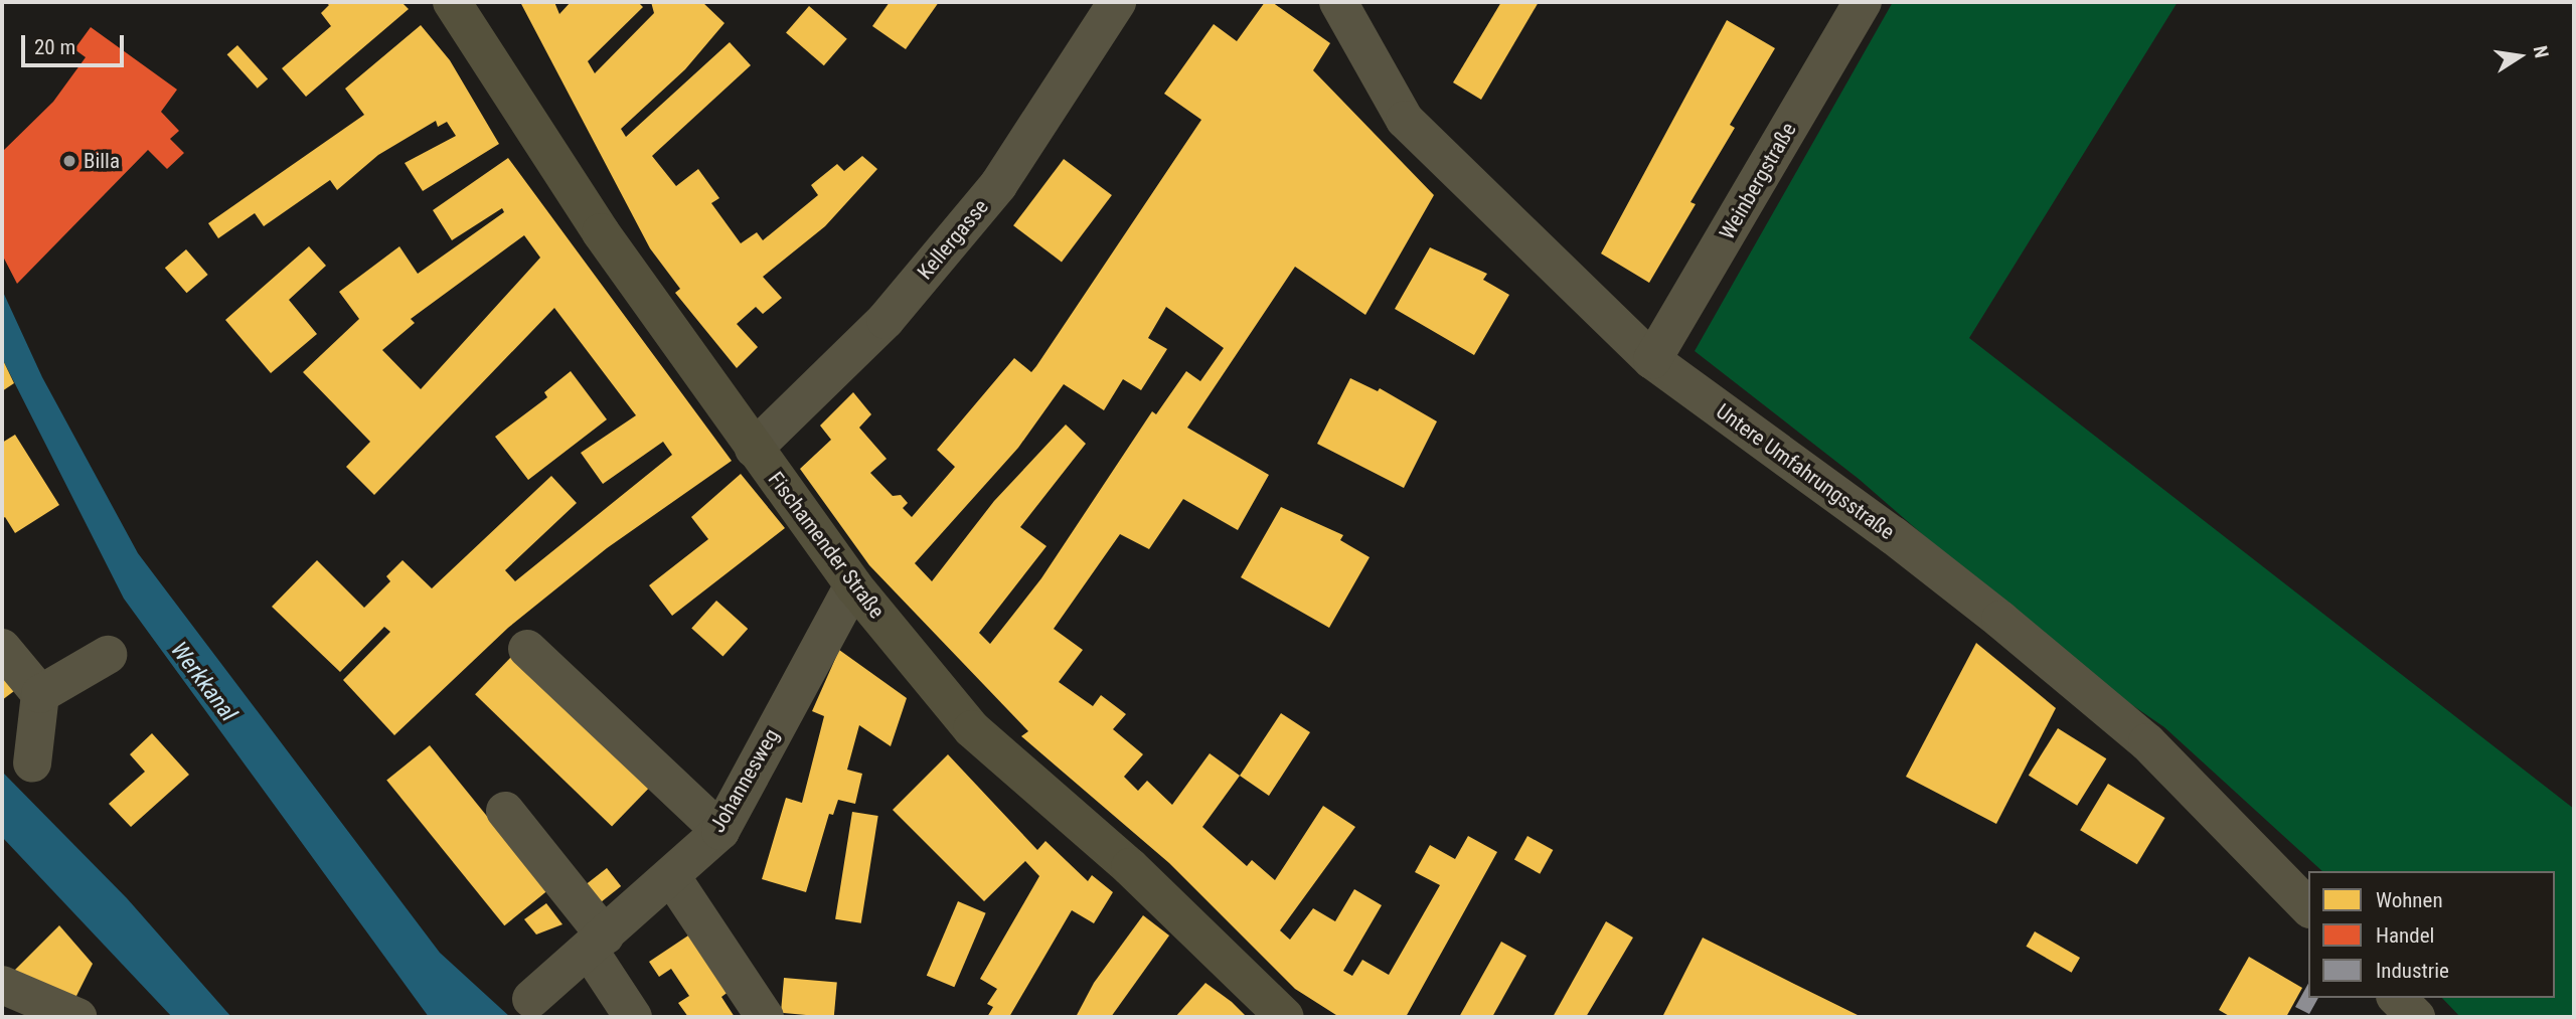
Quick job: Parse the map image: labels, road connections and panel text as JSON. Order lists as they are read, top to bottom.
{
  "streets": {
    "main road": ["Fischamender Straße"],
    "street": [
      "Weinbergstraße",
      "Kellergasse",
      "Untere Umfahrungsstraße",
      "Johannesweg"
    ]
  },
  "crossings": [
    ["Weinbergstraße", "Untere Umfahrungsstraße"],
    ["Kellergasse", "Fischamender Straße"],
    ["Fischamender Straße", "Johannesweg"]
  ],
  "water": ["Werkkanal"],
  "places": ["Billa"],
  "legend": ["Wohnen", "Handel", "Industrie"],
  "scale_bar": "20 m",
  "north": "right"
}
